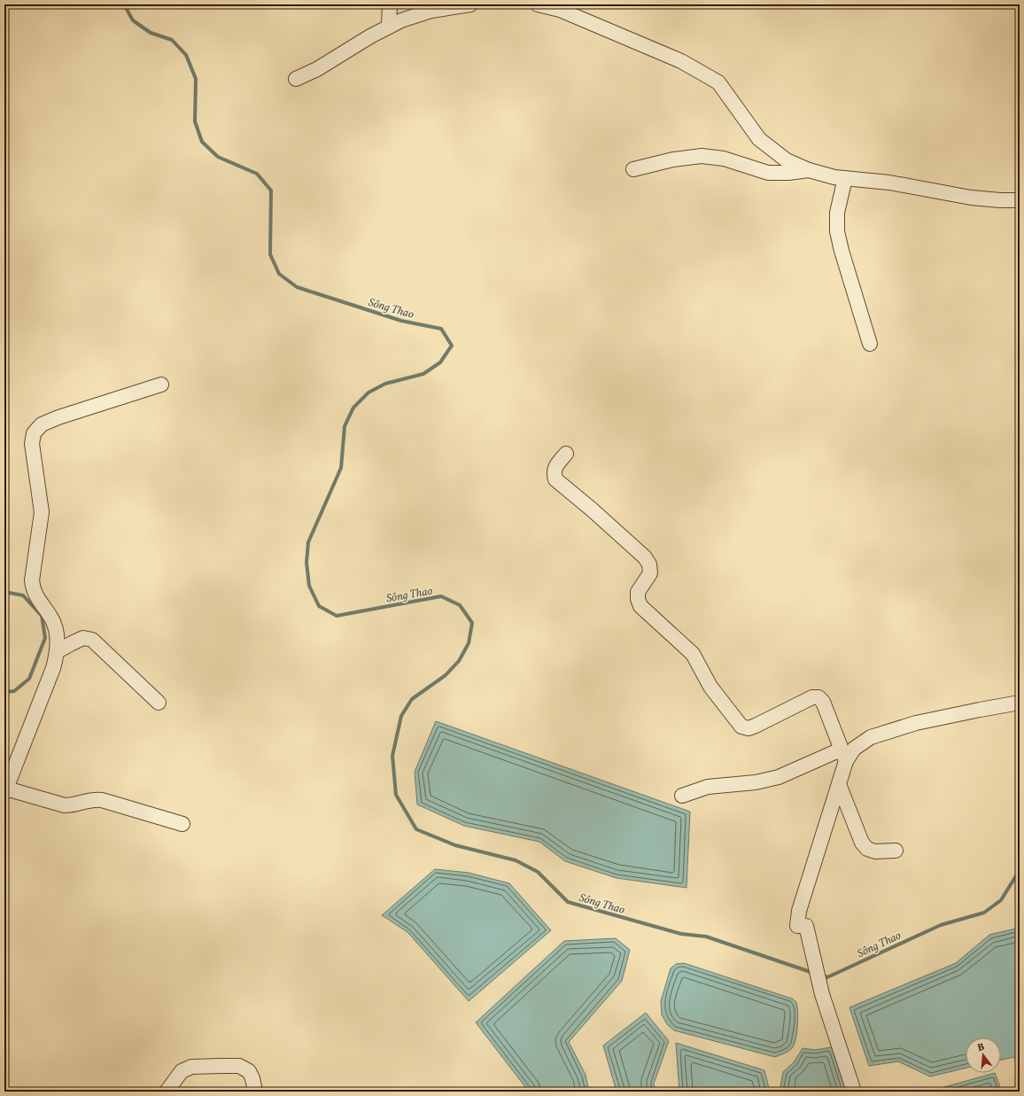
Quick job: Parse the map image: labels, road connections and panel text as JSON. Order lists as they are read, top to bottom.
{
  "water": ["Sông Thao"],
  "north": "top"
}
